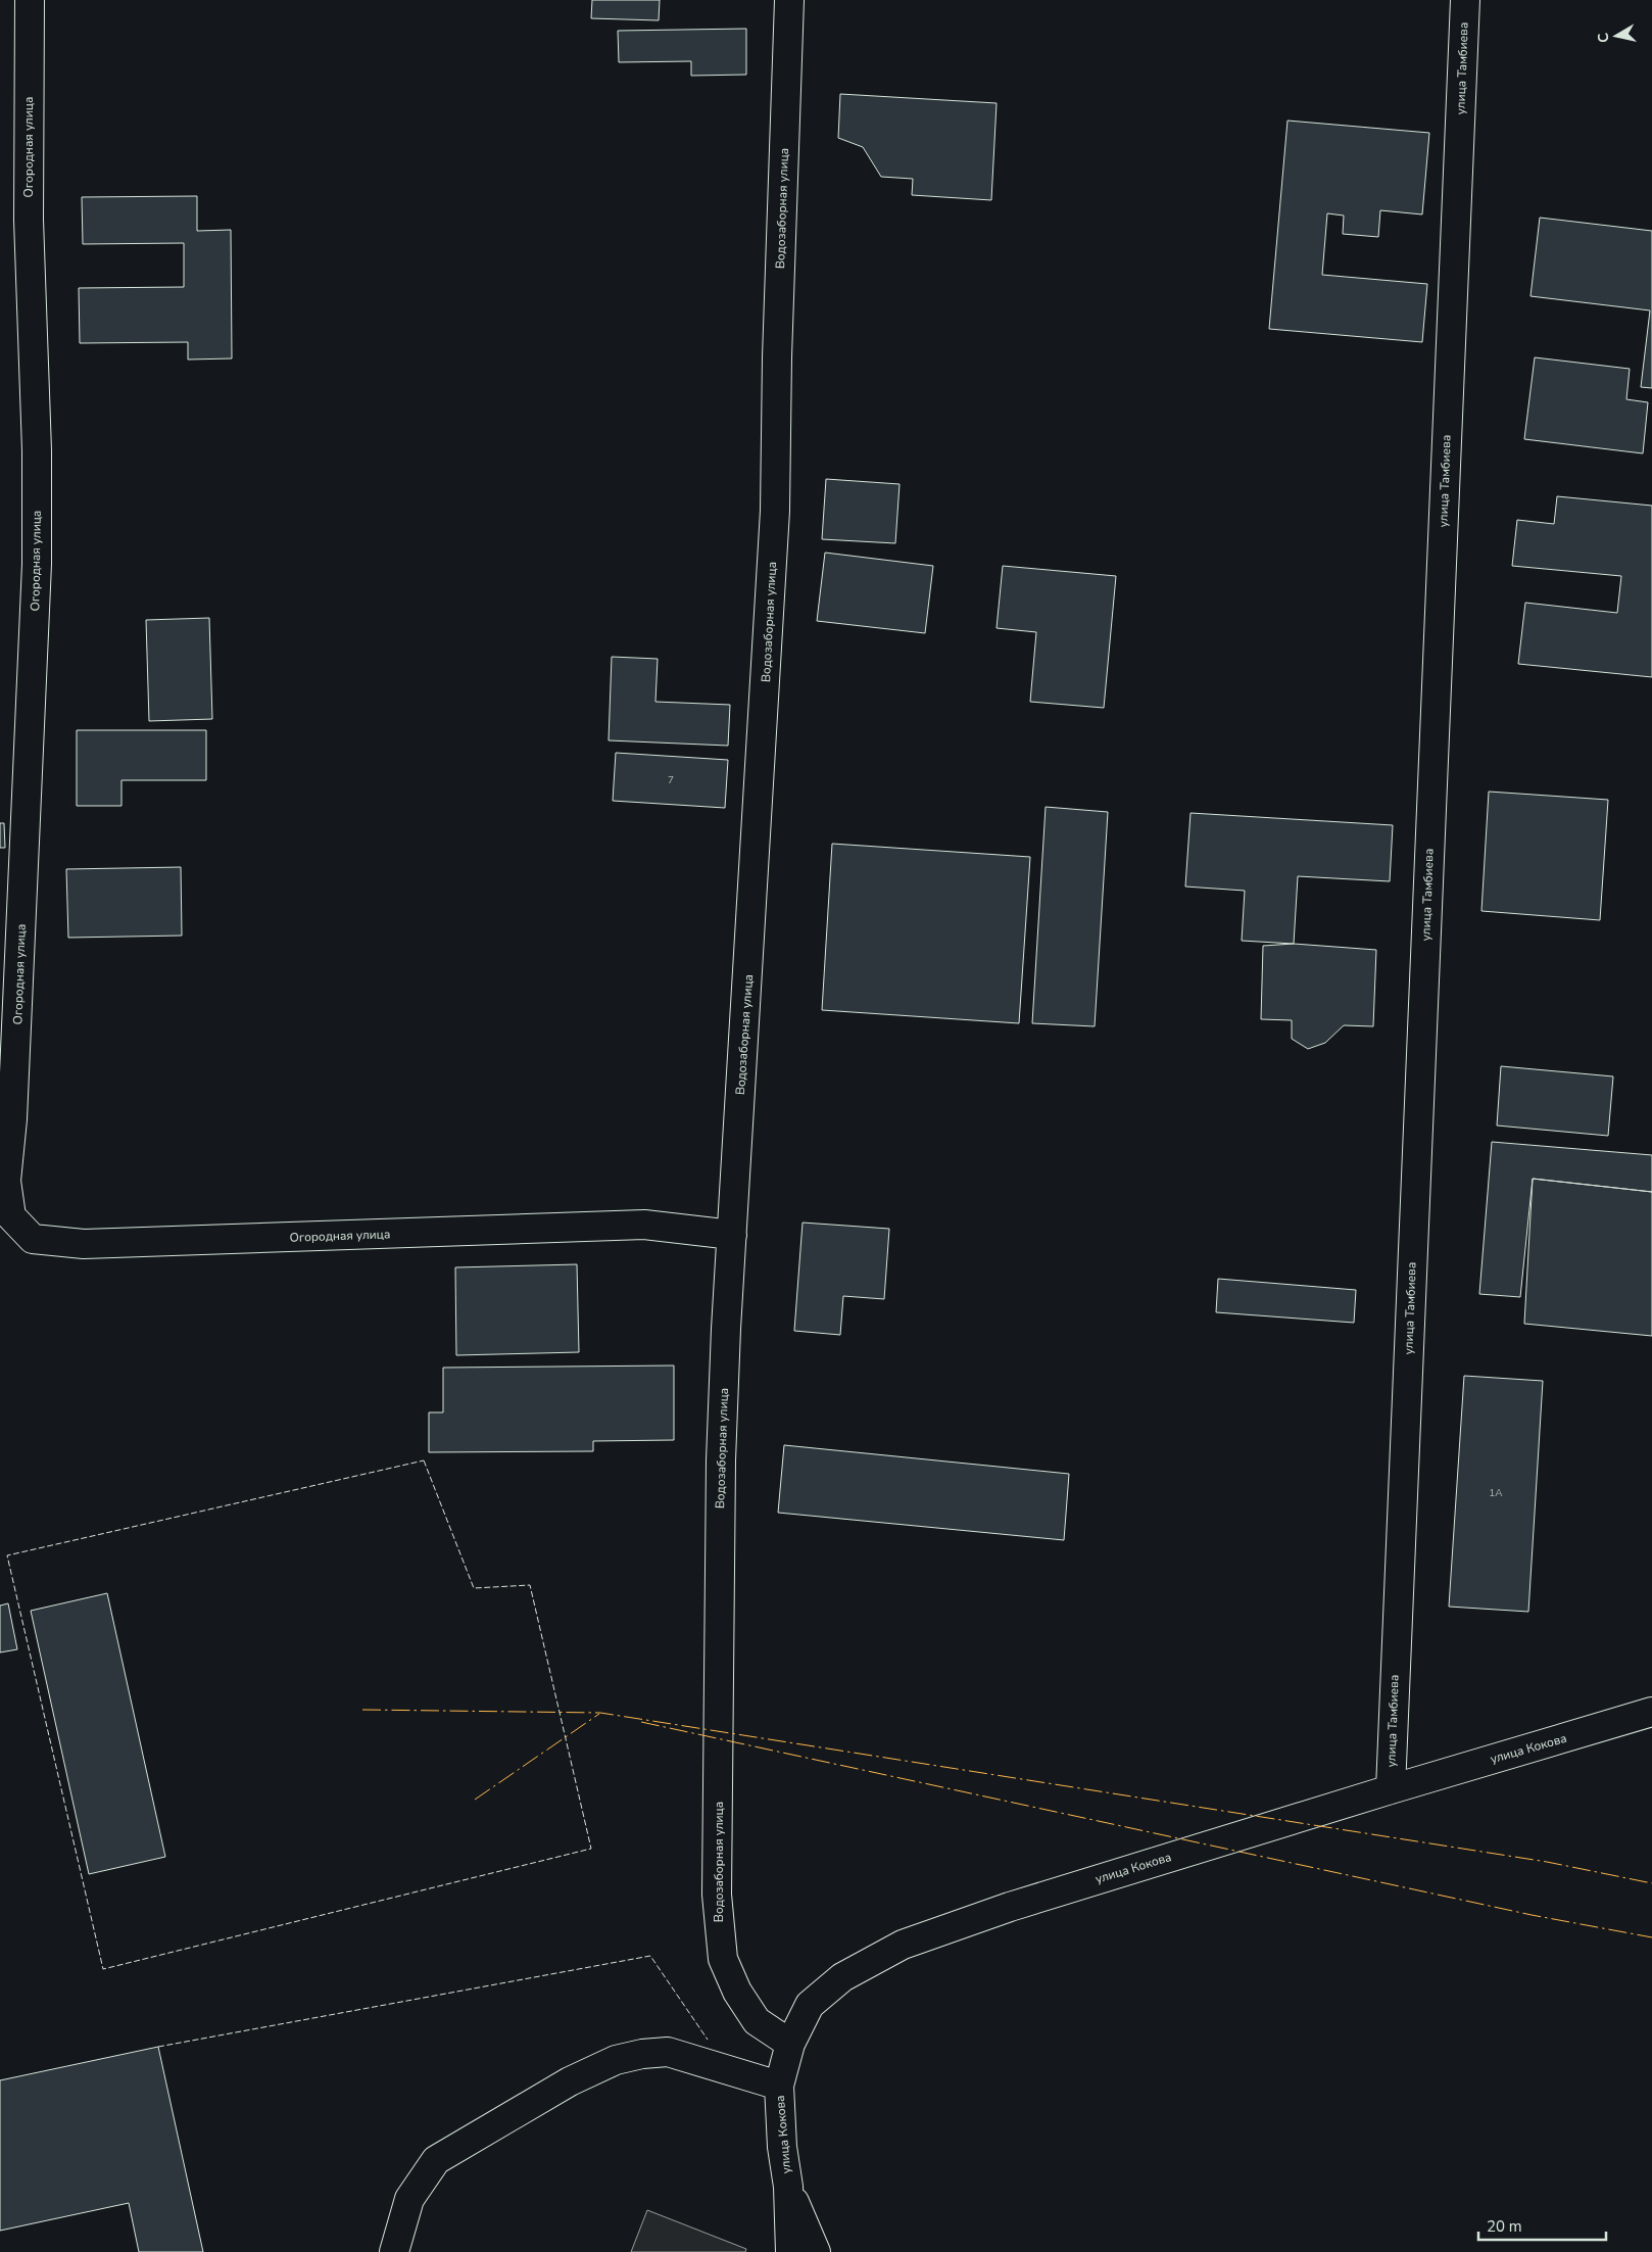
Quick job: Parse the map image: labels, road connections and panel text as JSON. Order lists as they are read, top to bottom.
{
  "streets": {
    "street": [
      "улица Тамбиева",
      "Огородная улица",
      "Водозаборная улица",
      "улица Кокова"
    ]
  },
  "crossings": [
    ["улица Тамбиева", "улица Кокова"],
    ["Огородная улица", "Водозаборная улица"],
    ["Водозаборная улица", "улица Кокова"]
  ],
  "house_numbers": ["7", "1А"],
  "scale_bar": "20 m",
  "north": "left"
}
